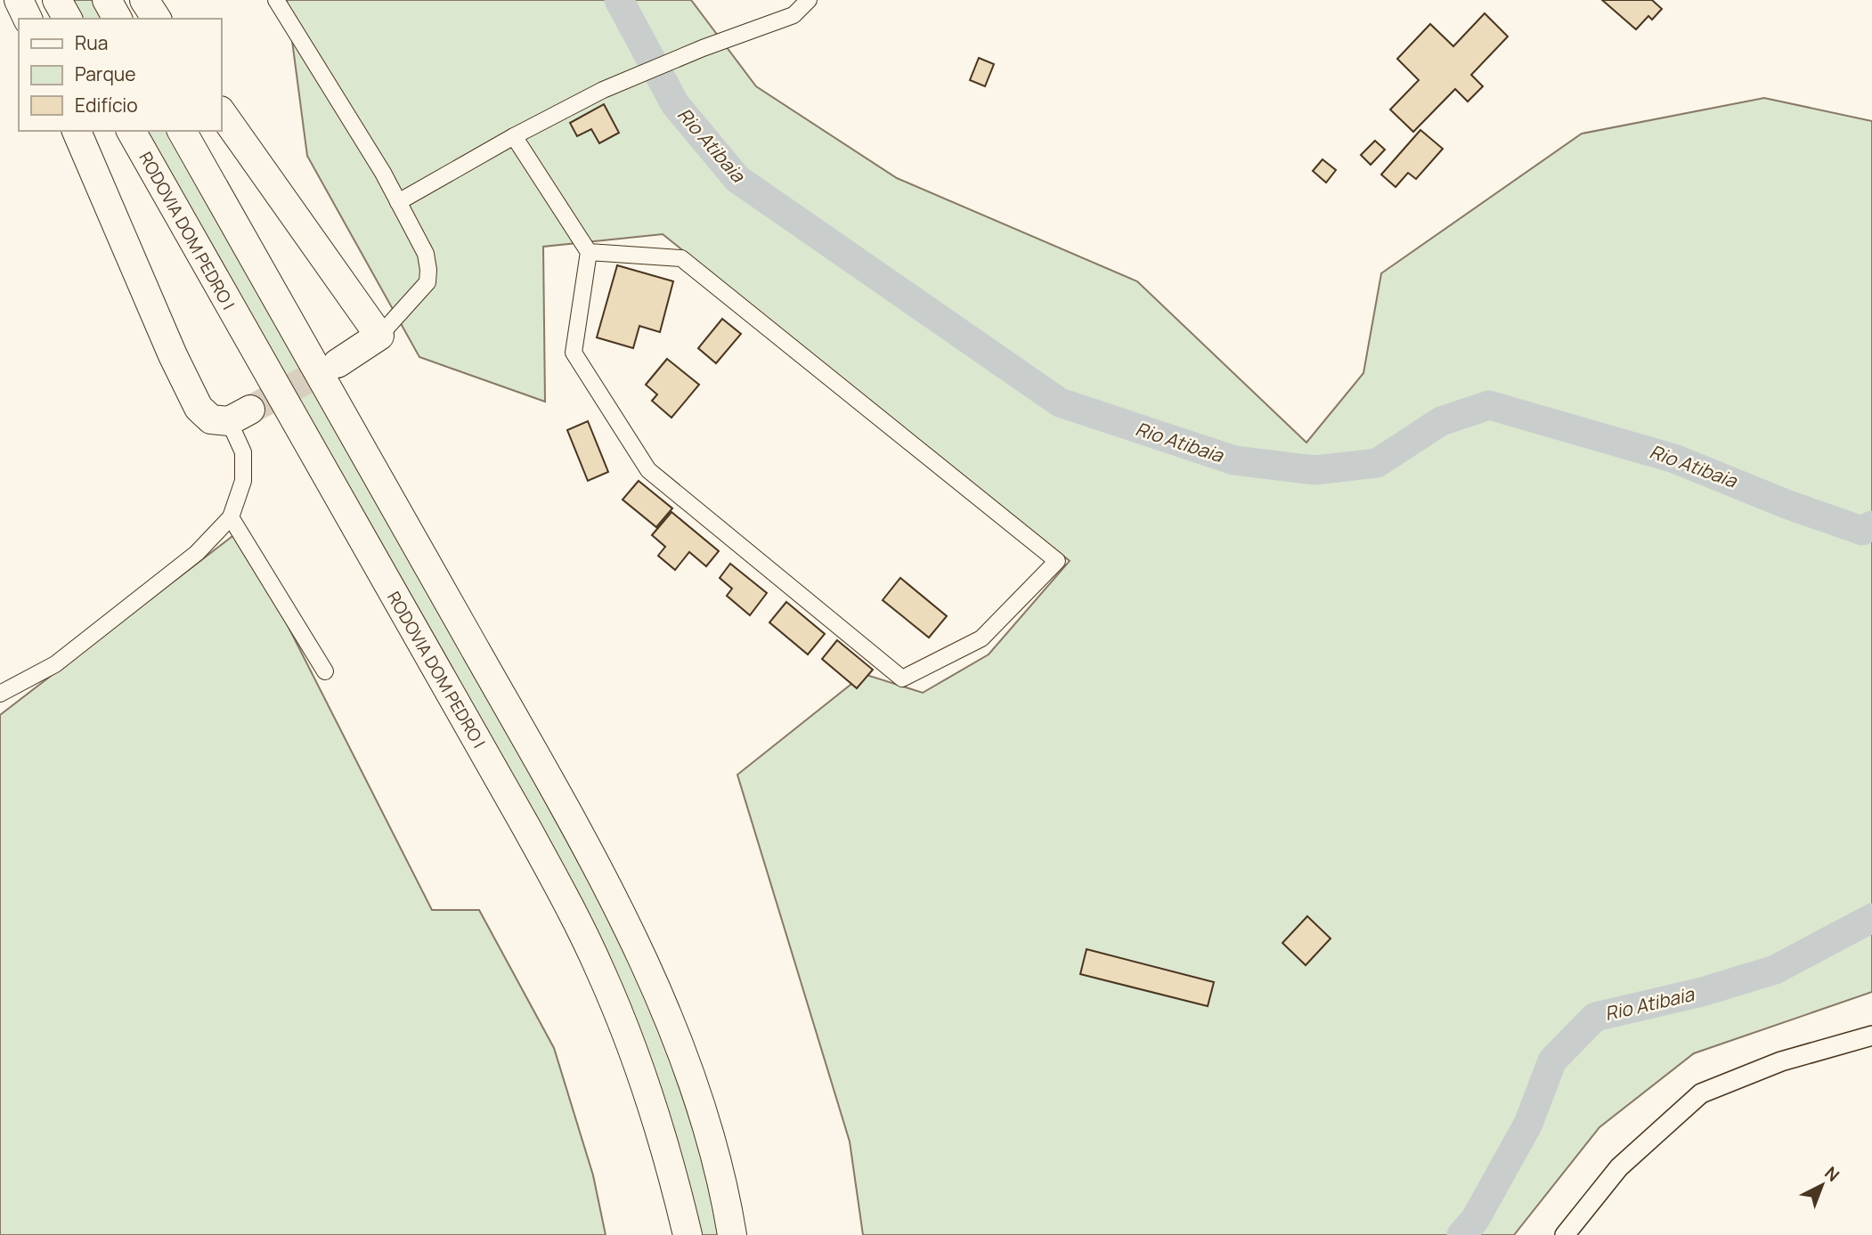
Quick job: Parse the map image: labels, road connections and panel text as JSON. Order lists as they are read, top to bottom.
{
  "streets": {
    "highway": ["RODOVIA DOM PEDRO I"]
  },
  "water": ["Rio Atibaia"],
  "legend": ["Rua", "Parque", "Edifício"],
  "north": "top right"
}
